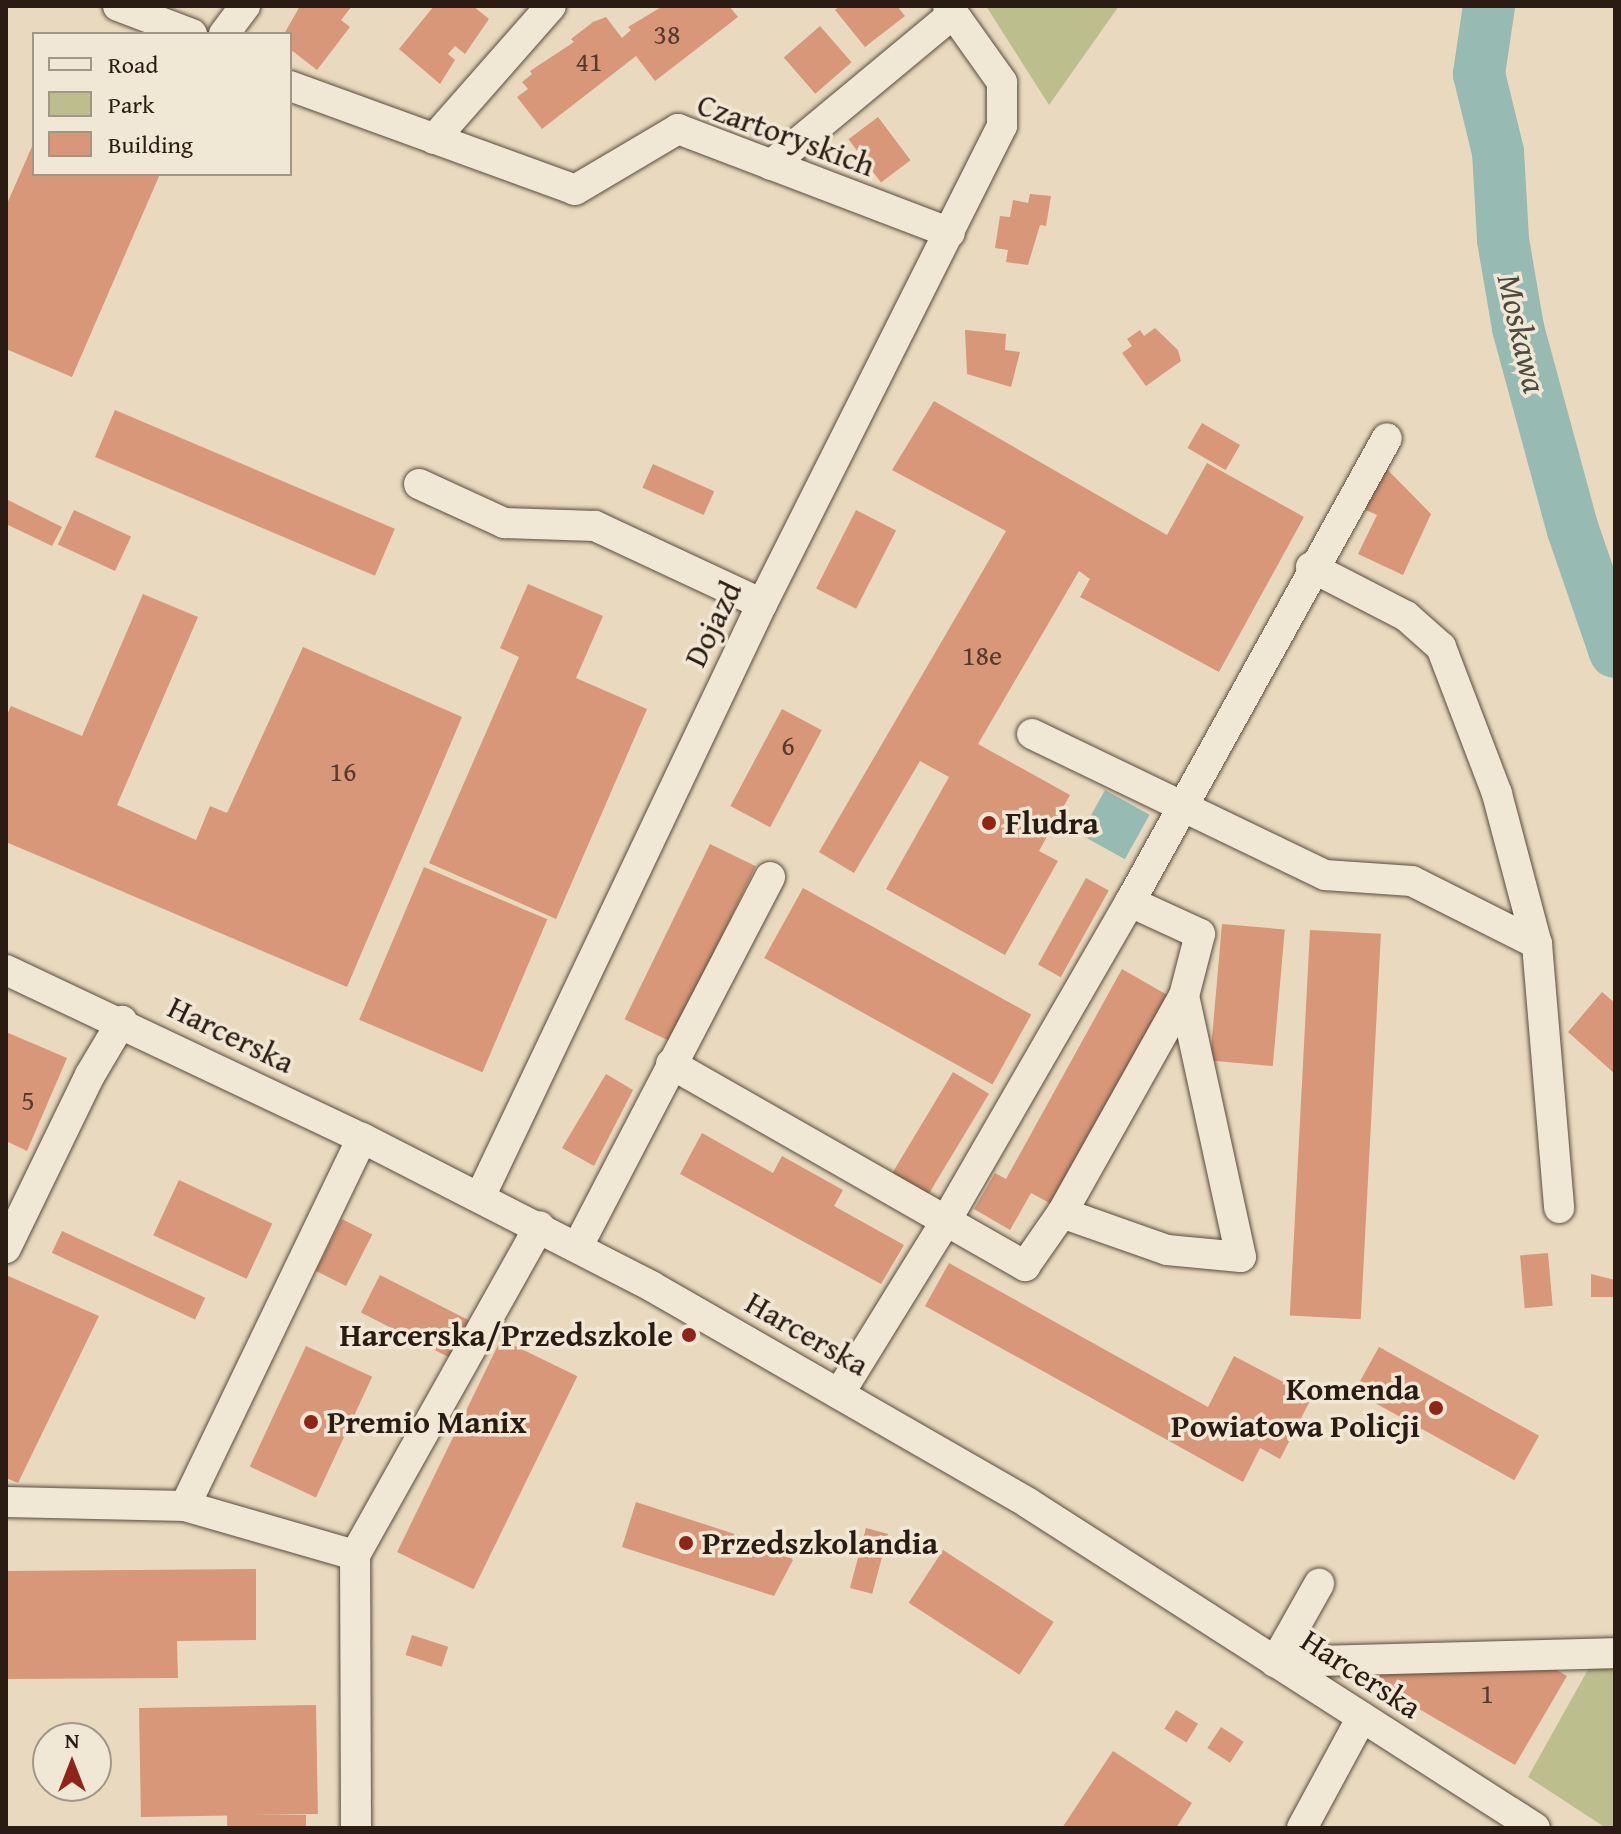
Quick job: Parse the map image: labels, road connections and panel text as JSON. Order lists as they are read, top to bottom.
{
  "streets": {
    "street": ["Czartoryskich", "Dojazd", "Harcerska"]
  },
  "crossings": [
    ["Czartoryskich", "Dojazd"],
    ["Dojazd", "Harcerska"]
  ],
  "water": ["Moskawa"],
  "places": [
    "Fludra",
    "Harcerska/Przedszkole",
    "Komenda Powiatowa Policji",
    "Premio Manix",
    "Przedszkolandia"
  ],
  "house_numbers": [
    "38",
    "41",
    "18e",
    "6",
    "16",
    "5",
    "1"
  ],
  "legend": ["Road", "Park", "Building"],
  "north": "top"
}
